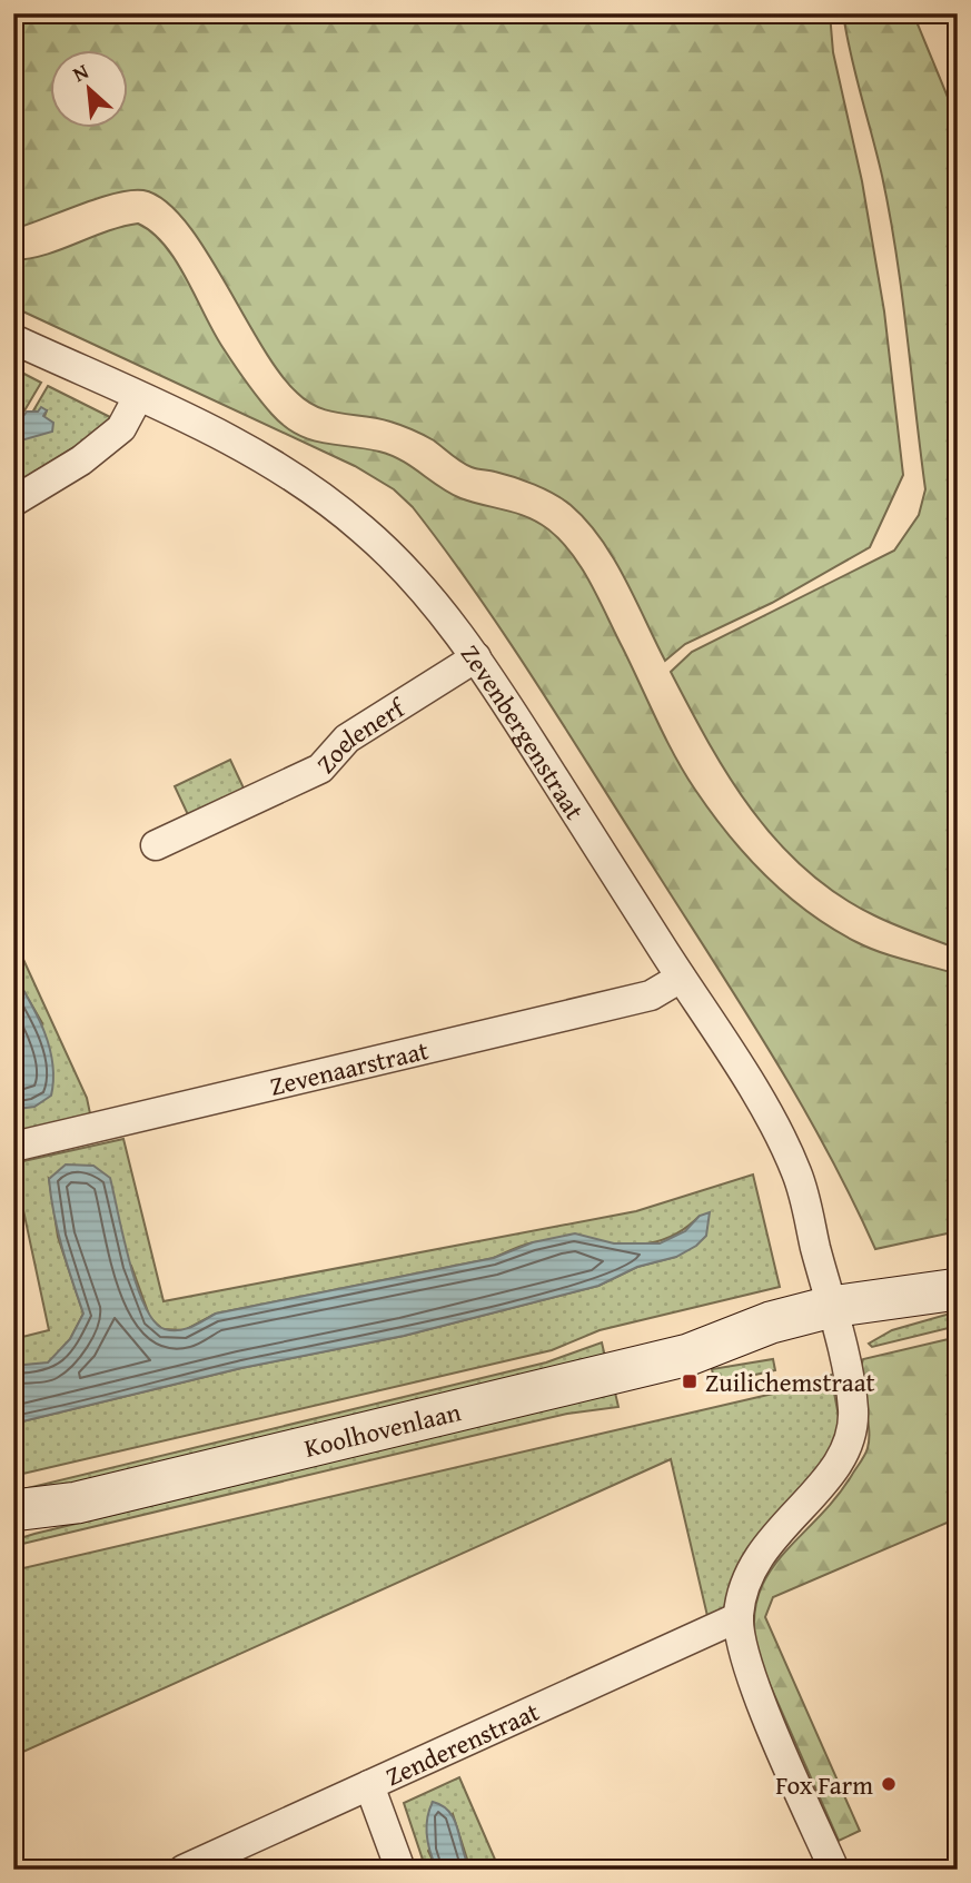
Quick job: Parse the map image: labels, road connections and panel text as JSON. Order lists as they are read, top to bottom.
{
  "streets": {
    "street": [
      "Zevenbergenstraat",
      "Zoelenerf",
      "Zevenaarstraat",
      "Koolhovenlaan",
      "Zenderenstraat"
    ]
  },
  "crossings": [
    ["Zevenbergenstraat", "Zoelenerf"],
    ["Zevenbergenstraat", "Zevenaarstraat"],
    ["Zevenbergenstraat", "Koolhovenlaan"]
  ],
  "places": {
    "transit": ["Zuilichemstraat"],
    "other": ["Fox Farm"]
  },
  "north": "top left"
}
